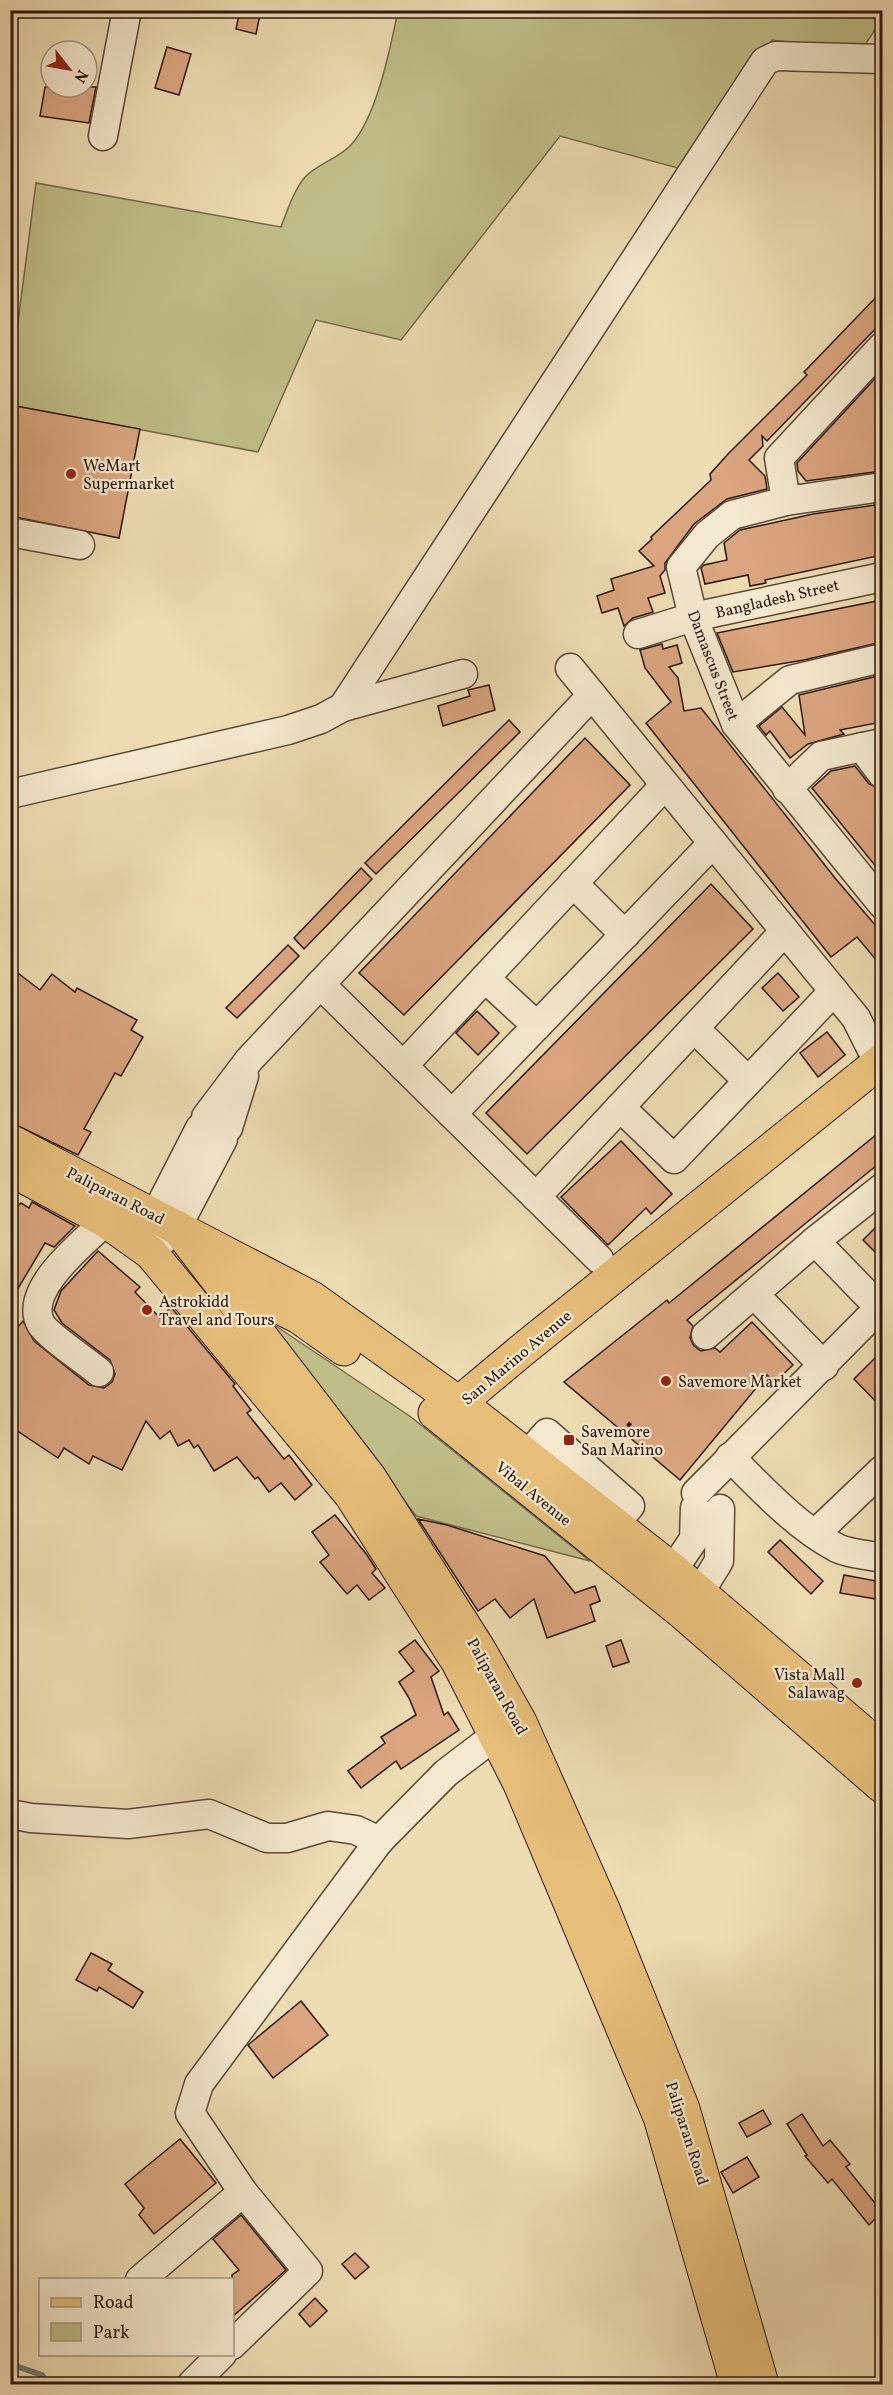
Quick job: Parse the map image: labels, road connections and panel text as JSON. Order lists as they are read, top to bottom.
{
  "streets": {
    "main road": ["Paliparan Road", "San Marino Avenue", "Vibal Avenue"],
    "street": ["Bangladesh Street", "Damascus Street"]
  },
  "crossings": [
    ["Bangladesh Street", "Damascus Street"],
    ["Paliparan Road", "Vibal Avenue"],
    ["San Marino Avenue", "Vibal Avenue"]
  ],
  "places": {
    "other": [
      "WeMart Supermarket",
      "Astrokidd Travel and Tours",
      "Savemore Market",
      "Vista Mall Salawag"
    ],
    "transit": ["Savemore San Marino"]
  },
  "legend": ["Road", "Park"],
  "north": "bottom right"
}
